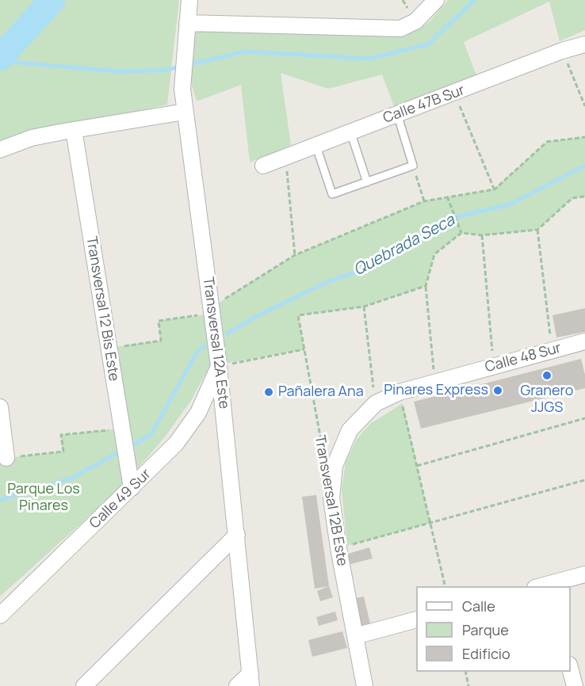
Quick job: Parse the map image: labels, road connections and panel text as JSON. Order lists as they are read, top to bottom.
{
  "streets": {
    "street": [
      "Calle 47B Sur",
      "Transversal 12 Bis Este",
      "Transversal 12A Este",
      "Calle 48 Sur",
      "Calle 49 Sur",
      "Transversal 12B Este"
    ]
  },
  "crossings": [
    ["Transversal 12 Bis Este", "Calle 49 Sur"],
    ["Transversal 12A Este", "Calle 49 Sur"],
    ["Calle 48 Sur", "Transversal 12B Este"]
  ],
  "water": ["Quebrada Seca"],
  "parks": ["Parque Los Pinares"],
  "places": ["Granero JJGS", "Pinares Express", "Pañalera Ana"],
  "legend": ["Calle", "Parque", "Edificio"]
}
